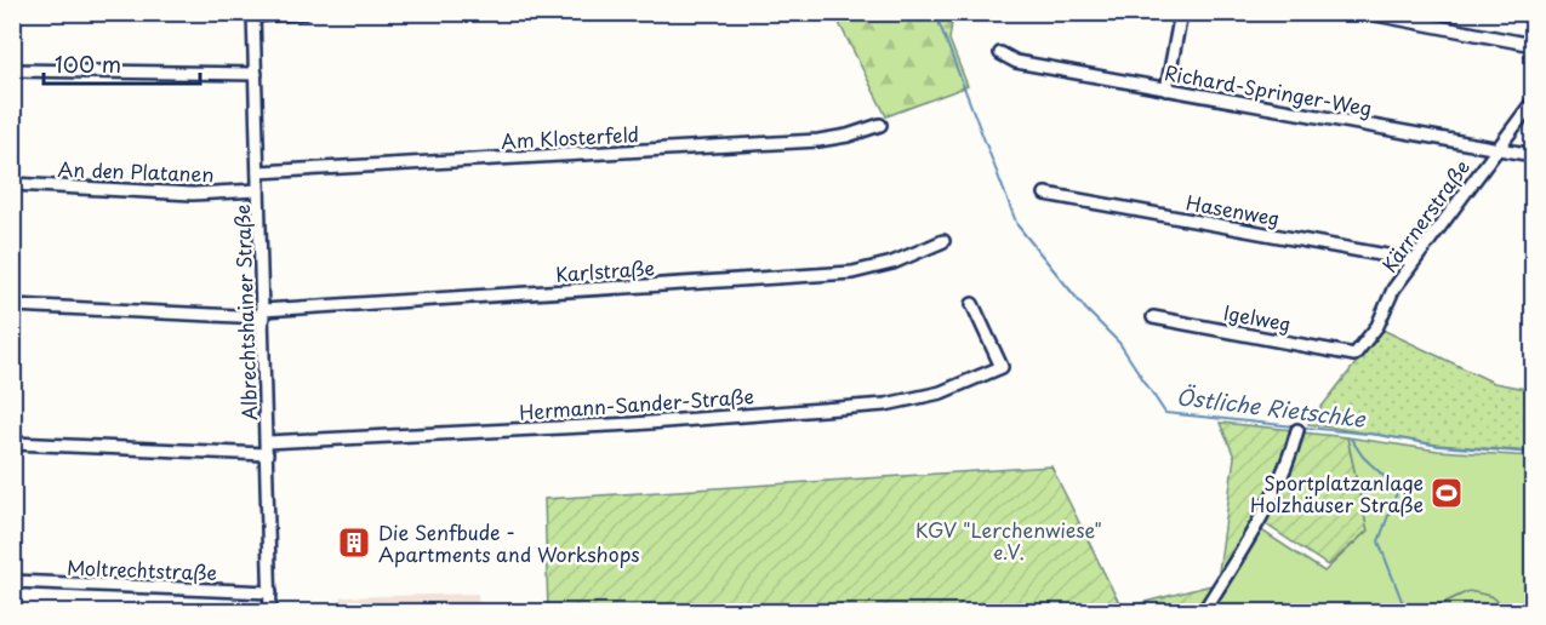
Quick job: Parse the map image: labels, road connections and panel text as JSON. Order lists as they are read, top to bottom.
{
  "streets": {
    "street": [
      "Richard-Springer-Weg",
      "Am Klosterfeld",
      "An den Platanen",
      "Hasenweg",
      "Kärrnerstraße",
      "Karlstraße",
      "Albrechtshainer Straße",
      "Igelweg",
      "Hermann-Sander-Straße",
      "Moltrechtstraße"
    ]
  },
  "crossings": [
    ["Richard-Springer-Weg", "Kärrnerstraße"],
    ["Am Klosterfeld", "Albrechtshainer Straße"],
    ["An den Platanen", "Albrechtshainer Straße"],
    ["Hasenweg", "Kärrnerstraße"],
    ["Kärrnerstraße", "Igelweg"],
    ["Karlstraße", "Albrechtshainer Straße"],
    ["Albrechtshainer Straße", "Hermann-Sander-Straße"],
    ["Albrechtshainer Straße", "Moltrechtstraße"]
  ],
  "water": ["Östliche Rietschke"],
  "parks": ["KGV \"Lerchenwiese\" e.V."],
  "places": {
    "sports": ["Sportplatzanlage Holzhäuser Straße"],
    "building": ["Die Senfbude - Apartments and Workshops"]
  },
  "scale_bar": "100 m"
}
